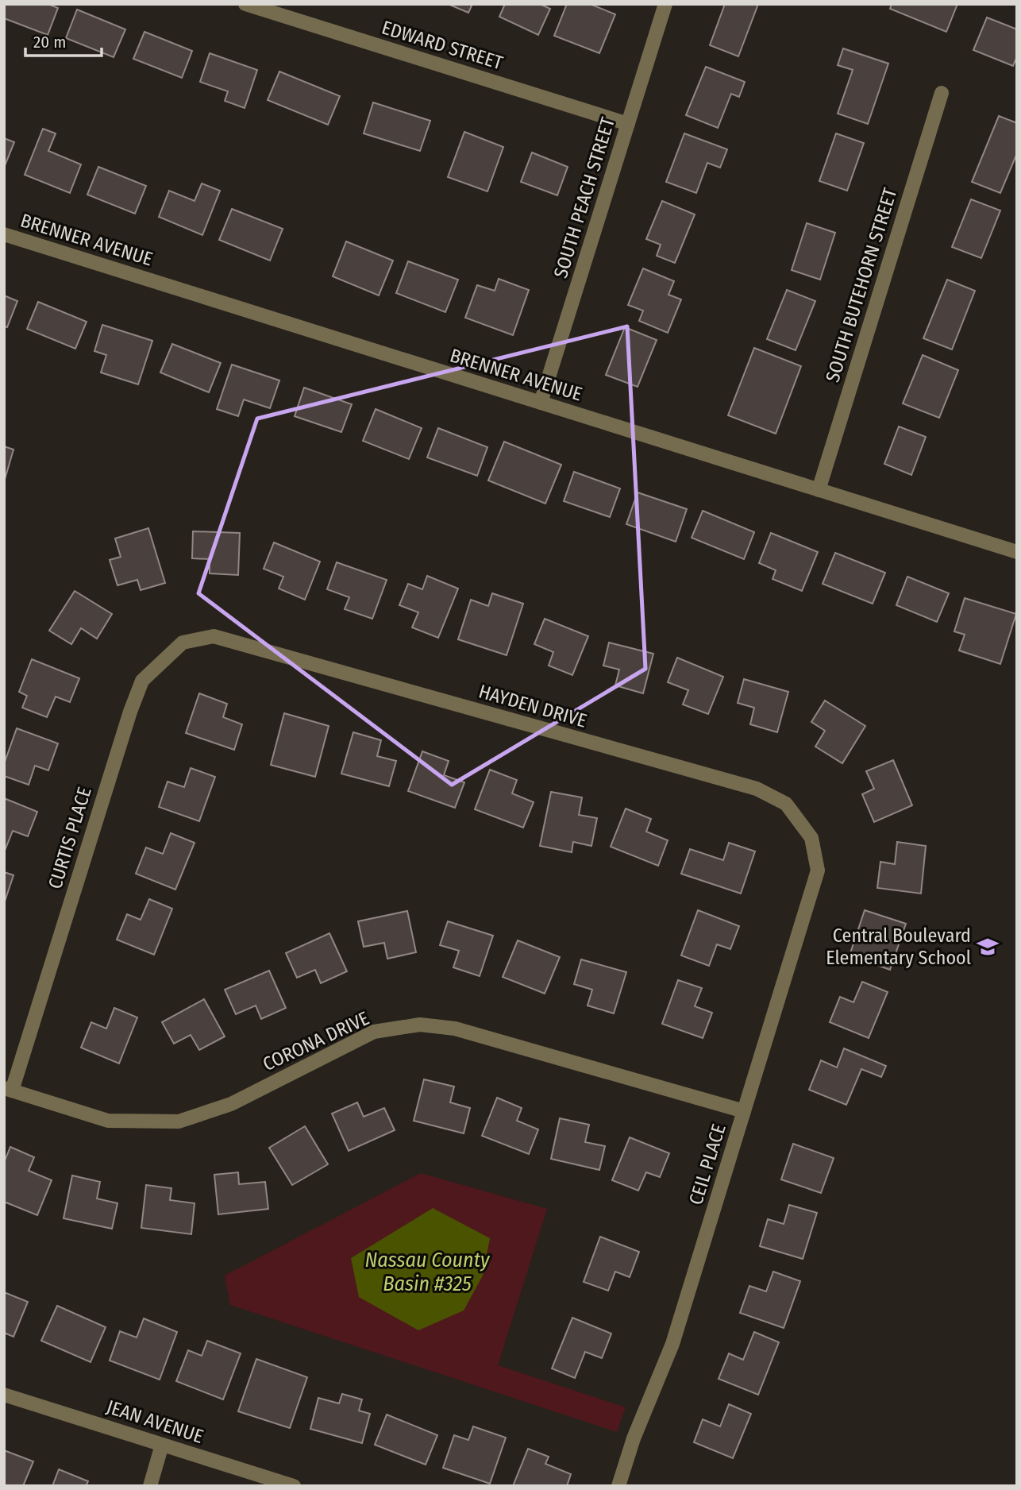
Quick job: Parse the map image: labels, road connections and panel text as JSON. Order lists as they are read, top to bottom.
{
  "streets": {
    "street": [
      "EDWARD STREET",
      "SOUTH PEACH STREET",
      "BRENNER AVENUE",
      "SOUTH BUTEHORN STREET",
      "HAYDEN DRIVE",
      "CURTIS PLACE",
      "CORONA DRIVE",
      "CEIL PLACE",
      "JEAN AVENUE"
    ]
  },
  "crossings": [
    ["EDWARD STREET", "SOUTH PEACH STREET"],
    ["SOUTH PEACH STREET", "BRENNER AVENUE"],
    ["BRENNER AVENUE", "SOUTH BUTEHORN STREET"],
    ["HAYDEN DRIVE", "CURTIS PLACE"],
    ["HAYDEN DRIVE", "CEIL PLACE"],
    ["CURTIS PLACE", "CORONA DRIVE"],
    ["CORONA DRIVE", "CEIL PLACE"]
  ],
  "water": ["Nassau County Basin #325"],
  "places": {
    "school or university": ["Central Boulevard Elementary School"]
  },
  "scale_bar": "20 m"
}
